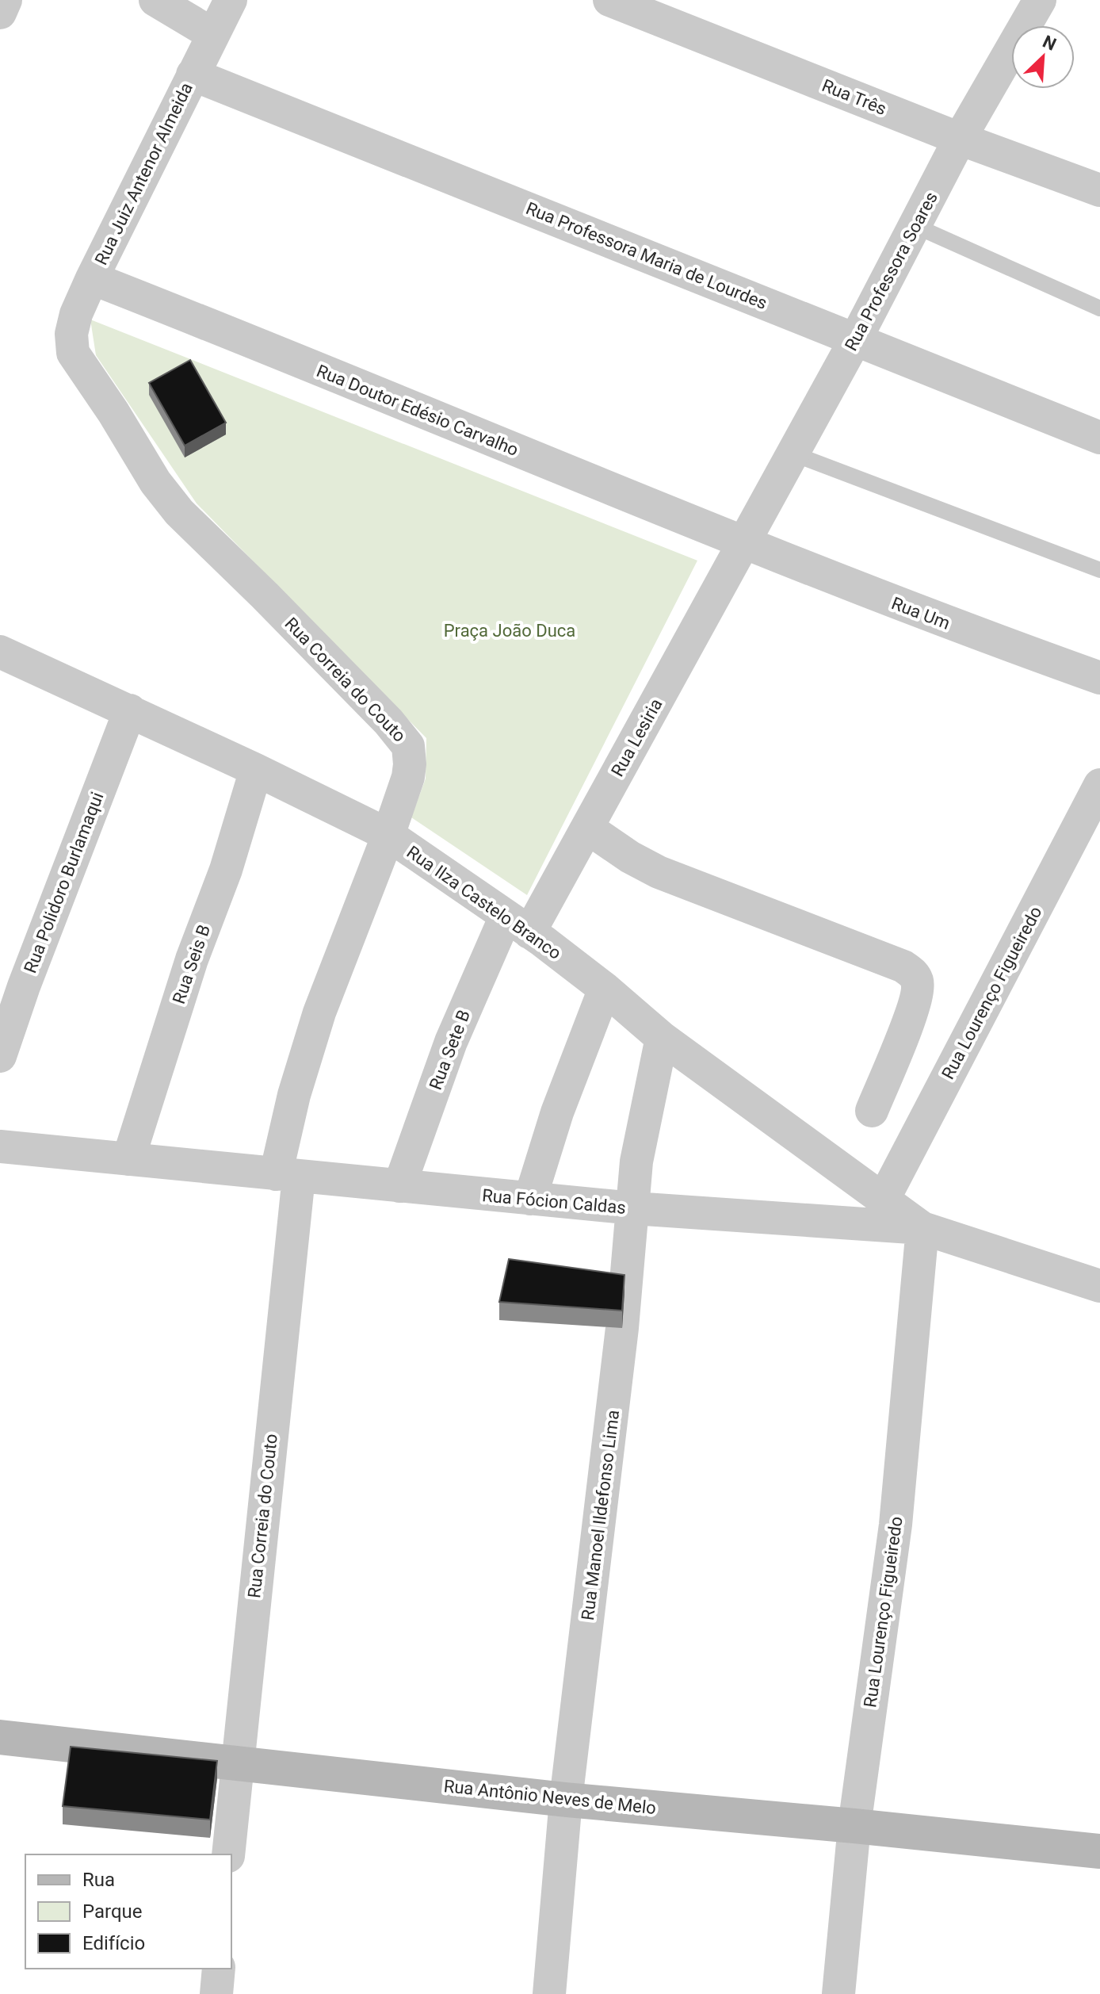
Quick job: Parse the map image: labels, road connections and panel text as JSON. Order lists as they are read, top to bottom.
{
  "streets": {
    "street": [
      "Rua Três",
      "Rua Juiz Antenor Almeida",
      "Rua Professora Maria de Lourdes",
      "Rua Professora Soares",
      "Rua Doutor Edésio Carvalho",
      "Rua Um",
      "Rua Correia do Couto",
      "Rua Lesiria",
      "Rua Polidoro Burlamaqui",
      "Rua Ilza Castelo Branco",
      "Rua Seis B",
      "Rua Lourenço Figueiredo",
      "Rua Sete B",
      "Rua Fócion Caldas",
      "Rua Manoel Ildefonso Lima",
      "Rua Antônio Neves de Melo"
    ]
  },
  "crossings": [
    ["Rua Três", "Rua Professora Soares"],
    ["Rua Juiz Antenor Almeida", "Rua Professora Maria de Lourdes"],
    ["Rua Juiz Antenor Almeida", "Rua Doutor Edésio Carvalho"],
    ["Rua Juiz Antenor Almeida", "Rua Correia do Couto"],
    ["Rua Professora Maria de Lourdes", "Rua Professora Soares"],
    ["Rua Professora Soares", "Rua Doutor Edésio Carvalho"],
    ["Rua Professora Soares", "Rua Um"],
    ["Rua Professora Soares", "Rua Lesiria"],
    ["Rua Doutor Edésio Carvalho", "Rua Um"],
    ["Rua Doutor Edésio Carvalho", "Rua Lesiria"],
    ["Rua Um", "Rua Lesiria"],
    ["Rua Correia do Couto", "Rua Ilza Castelo Branco"],
    ["Rua Correia do Couto", "Rua Fócion Caldas"],
    ["Rua Correia do Couto", "Rua Antônio Neves de Melo"],
    ["Rua Lesiria", "Rua Ilza Castelo Branco"],
    ["Rua Lesiria", "Rua Sete B"],
    ["Rua Polidoro Burlamaqui", "Rua Ilza Castelo Branco"],
    ["Rua Ilza Castelo Branco", "Rua Seis B"],
    ["Rua Ilza Castelo Branco", "Rua Lourenço Figueiredo"],
    ["Rua Ilza Castelo Branco", "Rua Sete B"],
    ["Rua Ilza Castelo Branco", "Rua Fócion Caldas"],
    ["Rua Ilza Castelo Branco", "Rua Manoel Ildefonso Lima"],
    ["Rua Seis B", "Rua Fócion Caldas"],
    ["Rua Lourenço Figueiredo", "Rua Fócion Caldas"],
    ["Rua Lourenço Figueiredo", "Rua Antônio Neves de Melo"],
    ["Rua Sete B", "Rua Fócion Caldas"],
    ["Rua Fócion Caldas", "Rua Manoel Ildefonso Lima"],
    ["Rua Manoel Ildefonso Lima", "Rua Antônio Neves de Melo"]
  ],
  "parks": ["Praça João Duca"],
  "legend": ["Rua", "Parque", "Edifício"],
  "north": "top right"
}
